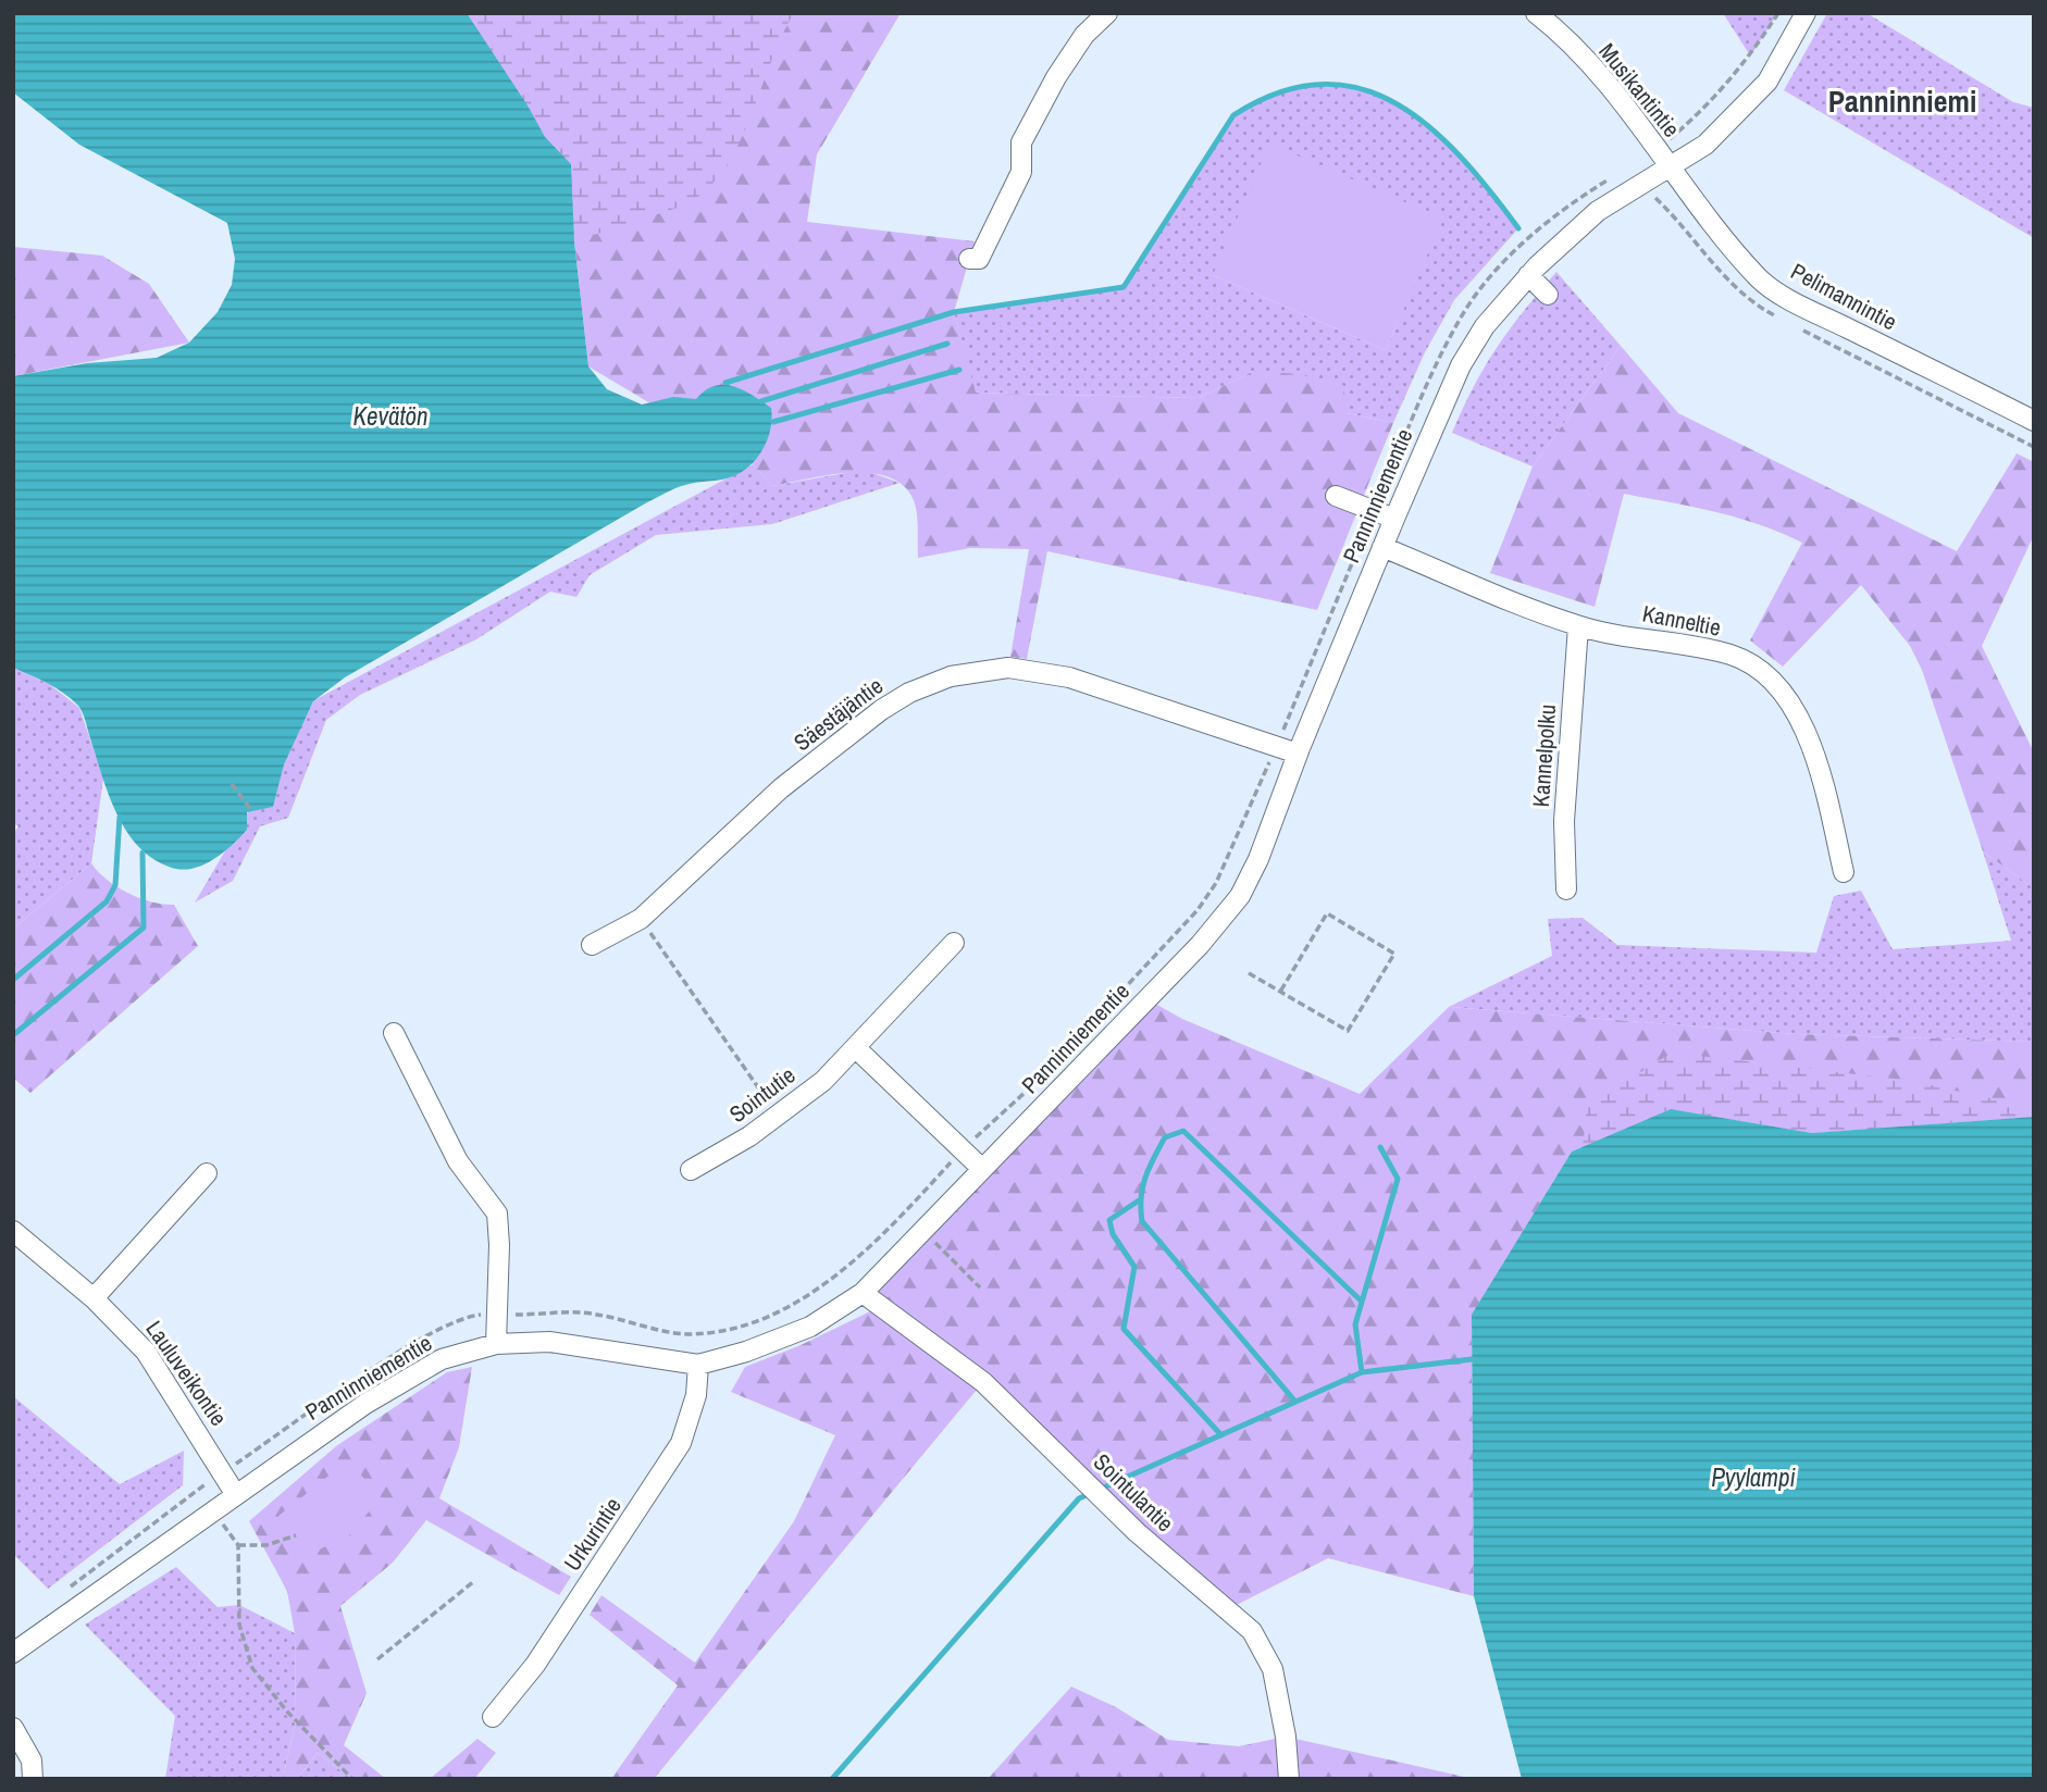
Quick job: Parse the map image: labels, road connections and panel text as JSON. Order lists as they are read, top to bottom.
{
  "streets": {
    "street": [
      "Musikantintie",
      "Pelimannintie",
      "Panninniementie",
      "Kanneltie",
      "Säestäjäntie",
      "Kannelpolku",
      "Sointutie",
      "Lauluveikontie",
      "Sointulantie",
      "Urkurintie"
    ]
  },
  "crossings": [
    ["Musikantintie", "Pelimannintie"],
    ["Musikantintie", "Panninniementie"],
    ["Pelimannintie", "Panninniementie"],
    ["Panninniementie", "Kanneltie"],
    ["Panninniementie", "Säestäjäntie"],
    ["Panninniementie", "Lauluveikontie"],
    ["Panninniementie", "Sointulantie"],
    ["Panninniementie", "Urkurintie"],
    ["Kanneltie", "Kannelpolku"]
  ],
  "districts": ["Panninniemi"],
  "water": ["Kevätön", "Pyylampi"]
}
